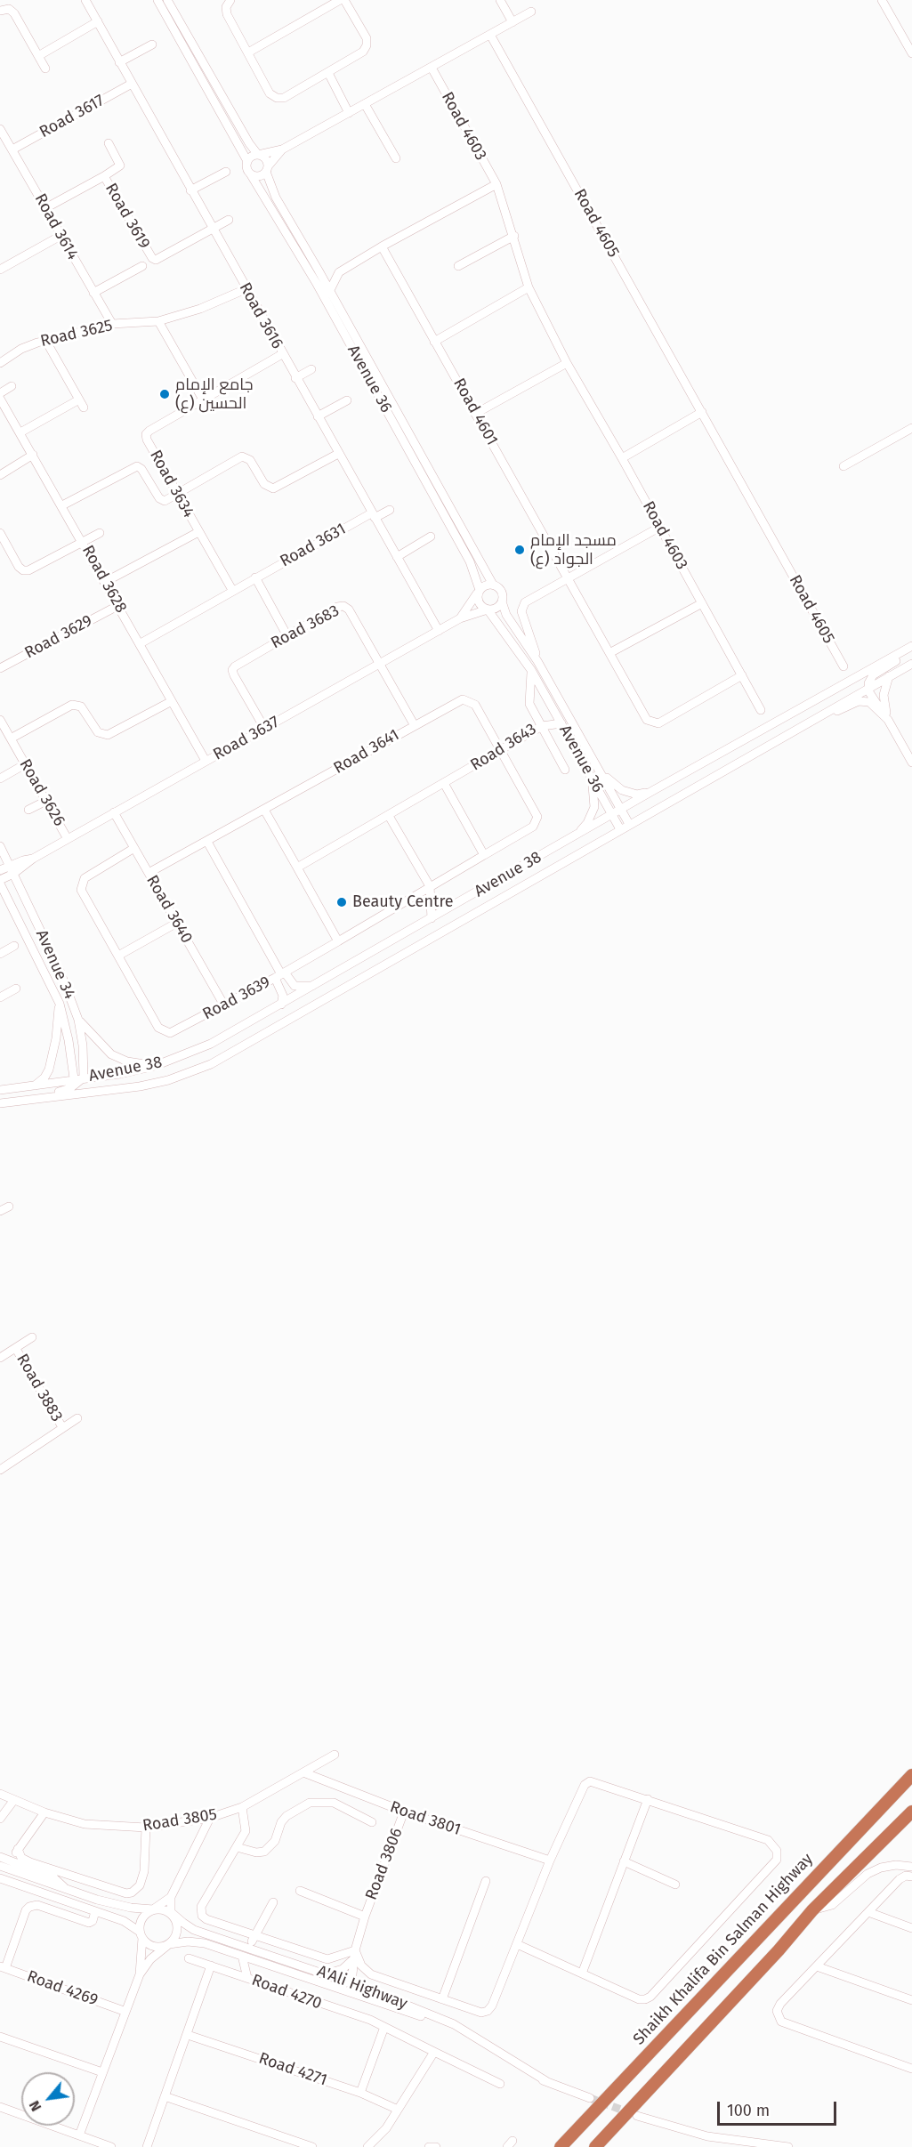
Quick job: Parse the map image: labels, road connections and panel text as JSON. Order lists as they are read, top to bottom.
{
  "streets": {
    "highway": ["Shaikh Khalifa Bin Salman Highway"],
    "street": [
      "Road 3617",
      "Road 4603",
      "Road 3619",
      "Road 4605",
      "Road 3614",
      "Road 3616",
      "Road 3625",
      "Avenue 36",
      "Road 4601",
      "Road 3634",
      "Road 3631",
      "Road 3628",
      "Road 3683",
      "Road 3629",
      "Road 3637",
      "Road 3643",
      "Road 3641",
      "Road 3626",
      "Avenue 38",
      "Road 3640",
      "Avenue 34",
      "Road 3639",
      "Road 3883",
      "Road 3801",
      "Road 3805",
      "Road 3806",
      "A'Ali Highway",
      "Road 4269",
      "Road 4270",
      "Road 4271"
    ]
  },
  "crossings": [
    ["Road 3617", "Road 3614"],
    ["Road 3617", "Road 3616"],
    ["Road 4603", "Road 4601"],
    ["Road 3619", "Road 3614"],
    ["Road 3619", "Road 3616"],
    ["Road 3614", "Road 3625"],
    ["Road 3616", "Road 3625"],
    ["Road 3616", "Road 3634"],
    ["Road 3616", "Road 3631"],
    ["Road 3616", "Road 3637"],
    ["Avenue 36", "Road 3637"],
    ["Avenue 36", "Road 3643"],
    ["Avenue 36", "Avenue 38"],
    ["Road 3634", "Road 3631"],
    ["Road 3634", "Road 3628"],
    ["Road 3631", "Road 3628"],
    ["Road 3628", "Road 3629"],
    ["Road 3628", "Road 3637"],
    ["Road 3683", "Road 3637"],
    ["Road 3683", "Road 3641"],
    ["Road 3637", "Road 3626"],
    ["Road 3637", "Road 3640"],
    ["Road 3637", "Avenue 34"],
    ["Road 3643", "Road 3641"],
    ["Road 3641", "Road 3640"],
    ["Road 3641", "Road 3639"],
    ["Avenue 38", "Avenue 34"],
    ["Road 3640", "Road 3639"],
    ["Road 3801", "Road 3805"],
    ["Road 3801", "Road 3806"],
    ["Road 3806", "A'Ali Highway"]
  ],
  "places": ["جامع الإمام الحسين (ع)", "مسجد الإمام الجواد (ع)", "Beauty Centre"],
  "scale_bar": "100 m",
  "north": "bottom left"
}
